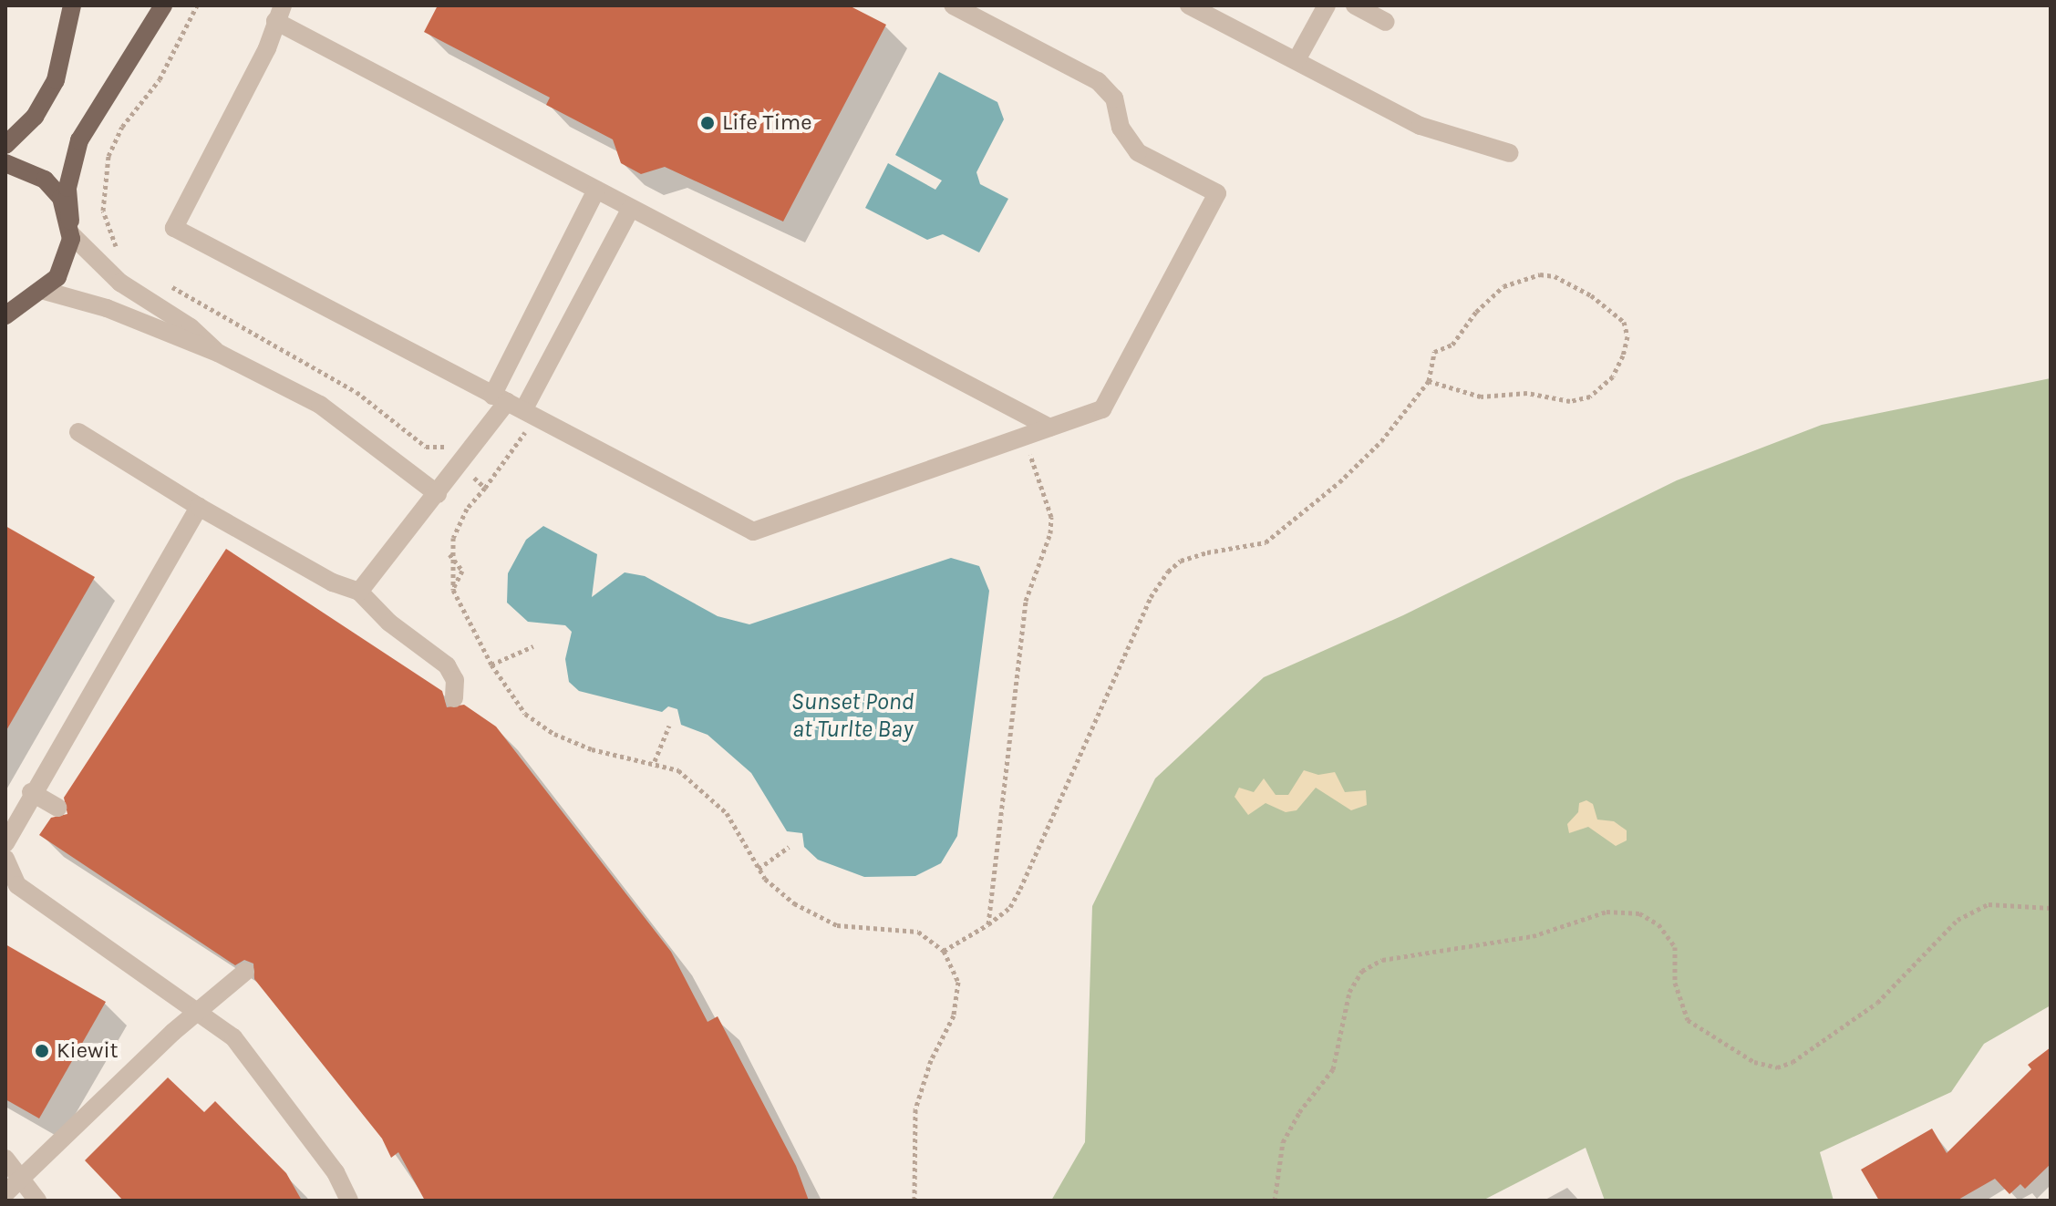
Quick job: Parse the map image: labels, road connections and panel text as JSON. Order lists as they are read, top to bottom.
{
  "water": ["Sunset Pond at Turlte Bay"],
  "places": ["Life Time", "Kiewit"]
}
